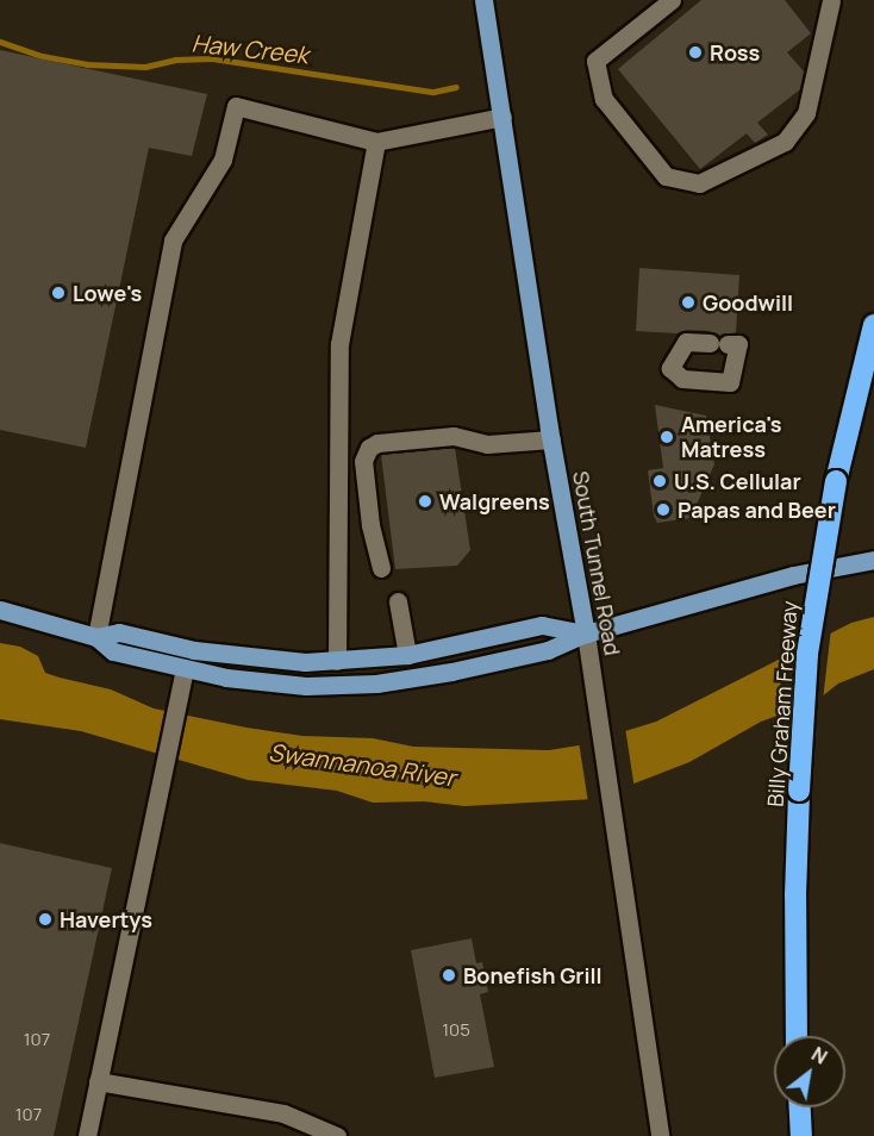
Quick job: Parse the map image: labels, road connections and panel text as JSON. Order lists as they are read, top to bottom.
{
  "streets": {
    "highway": ["Billy Graham Freeway"],
    "main road": ["South Tunnel Road"]
  },
  "water": ["Haw Creek", "Swannanoa River"],
  "places": [
    "Ross",
    "Lowe's",
    "Goodwill",
    "America's Matress",
    "U.S. Cellular",
    "Walgreens",
    "Papas and Beer",
    "Havertys",
    "Bonefish Grill"
  ],
  "house_numbers": ["105", "107", "107"],
  "north": "top right"
}
